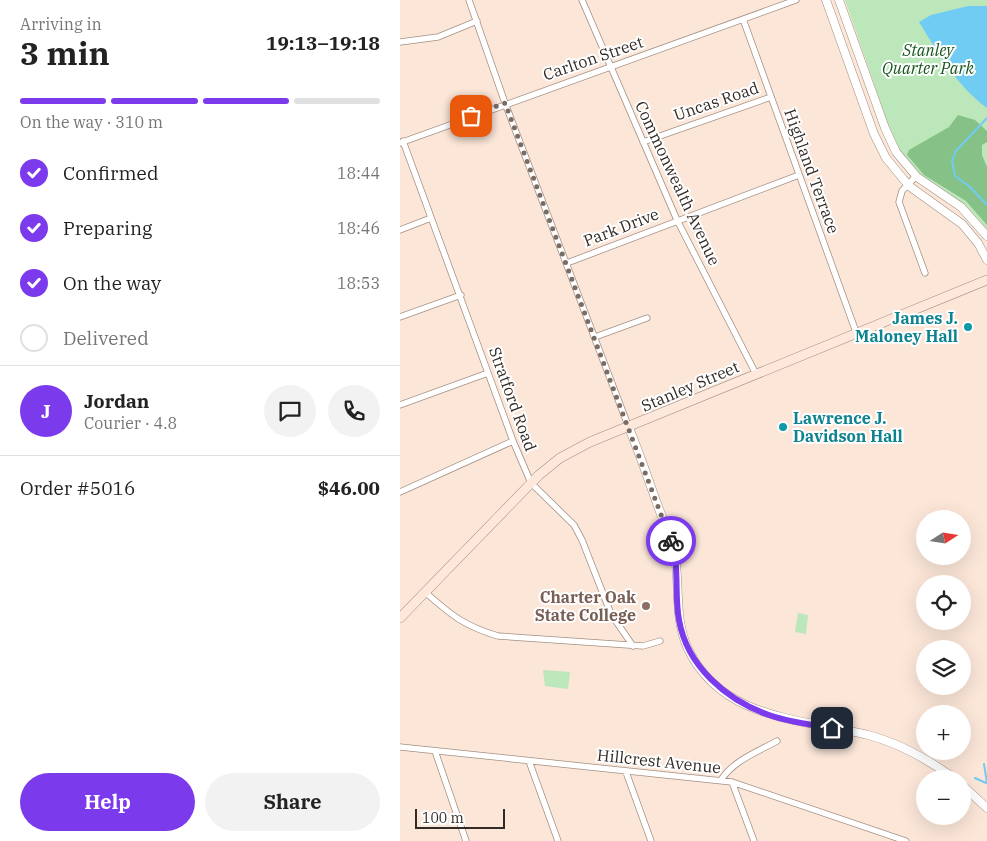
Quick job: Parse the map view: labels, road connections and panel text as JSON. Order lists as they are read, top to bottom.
{
  "streets": {
    "main road": ["Stanley Street"],
    "street": [
      "Carlton Street",
      "Uncas Road",
      "Highland Terrace",
      "Commonwealth Avenue",
      "Park Drive",
      "Stratford Road",
      "Hillcrest Avenue"
    ]
  },
  "crossings": [
    ["Carlton Street", "Highland Terrace"],
    ["Carlton Street", "Commonwealth Avenue"],
    ["Carlton Street", "Stratford Road"],
    ["Uncas Road", "Highland Terrace"],
    ["Uncas Road", "Commonwealth Avenue"],
    ["Highland Terrace", "Park Drive"],
    ["Highland Terrace", "Stanley Street"],
    ["Commonwealth Avenue", "Park Drive"],
    ["Commonwealth Avenue", "Stanley Street"],
    ["Stanley Street", "Stratford Road"]
  ],
  "parks": ["Stanley Quarter Park"],
  "places": ["James J. Maloney Hall", "Lawrence J. Davidson Hall", "Charter Oak State College"],
  "scale_bar": "100 m",
  "north": "right",
  "page": {
    "heading": ["3 min", "Arriving in", "19:13–19:18"],
    "panel": [
      "Jordan",
      "Courier · 4.8",
      "Order #5016",
      "$46.00"
    ],
    "bar": "On the way · 310 m",
    "list": [
      ["Confirmed", "18:44"],
      ["Preparing", "18:46"],
      ["On the way", "18:53"],
      "Delivered"
    ],
    "round": "J",
    "map_buttons": ["+", "−"],
    "buttons": ["Help", "Share"],
    "scale": "100 m"
  }
}
